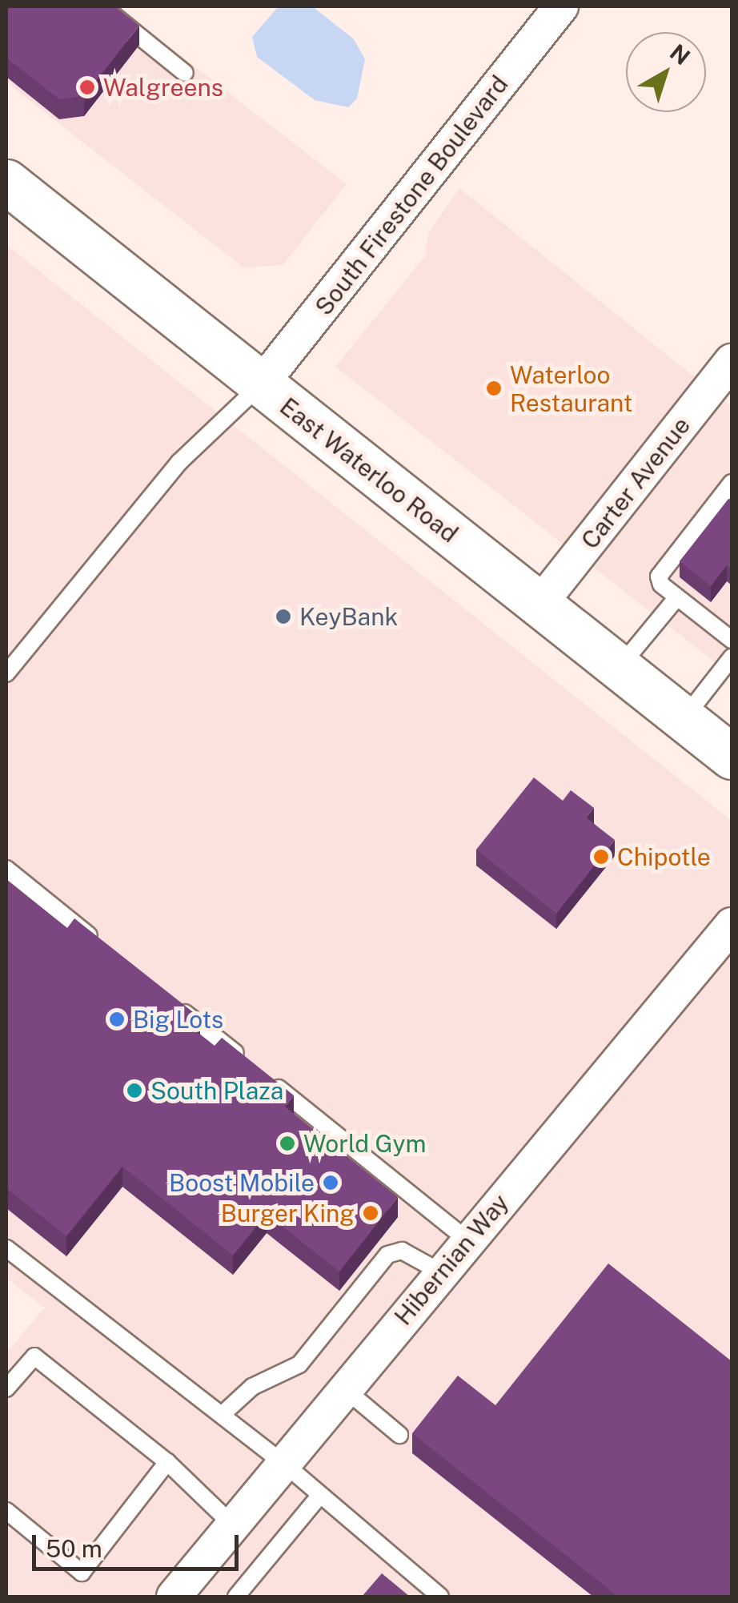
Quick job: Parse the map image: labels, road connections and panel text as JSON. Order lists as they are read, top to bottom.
{
  "streets": {
    "main road": ["East Waterloo Road"],
    "street": ["South Firestone Boulevard", "Carter Avenue", "Hibernian Way"]
  },
  "crossings": [
    ["South Firestone Boulevard", "East Waterloo Road"],
    ["East Waterloo Road", "Carter Avenue"]
  ],
  "places": [
    "Walgreens",
    "Waterloo Restaurant",
    "KeyBank",
    "Chipotle",
    "Big Lots",
    "South Plaza",
    "World Gym",
    "Boost Mobile",
    "Burger King"
  ],
  "scale_bar": "50 m",
  "north": "top right"
}
